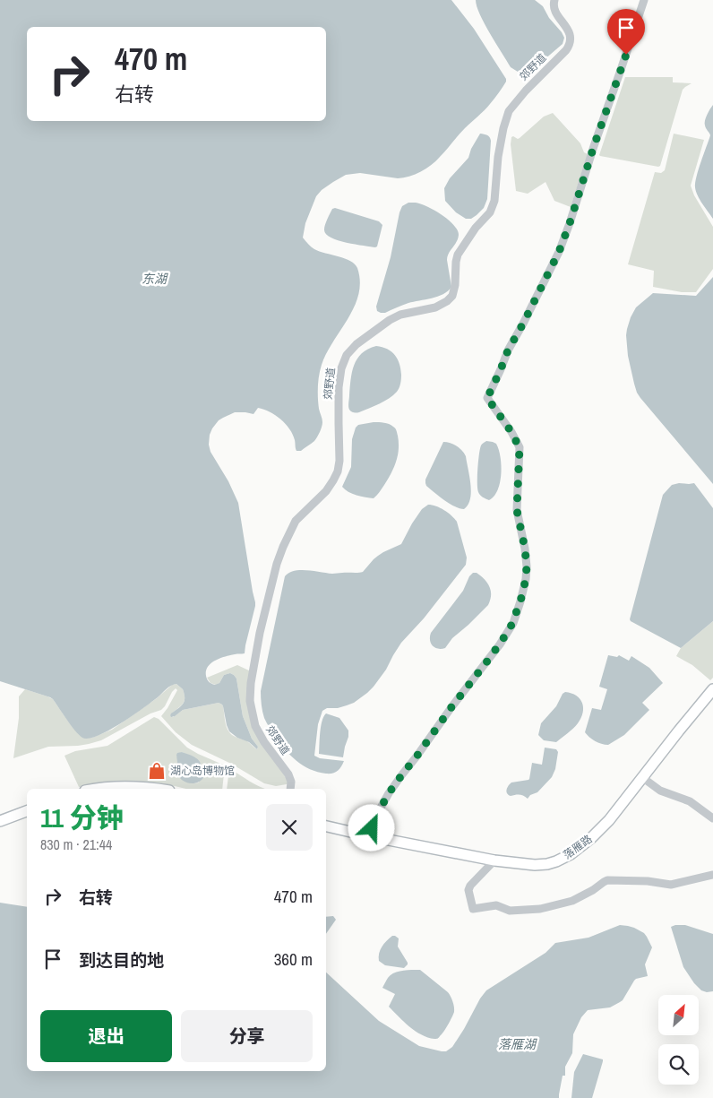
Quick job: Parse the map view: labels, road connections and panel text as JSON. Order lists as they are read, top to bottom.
{
  "streets": {
    "street": ["郊野道", "落雁路"]
  },
  "water": ["东湖", "落雁湖"],
  "places": {
    "shop": ["湖心岛博物馆"]
  },
  "north": "top right",
  "page": {
    "turn": ["470 m", "右转"],
    "heading": ["11 分钟", "830 m · 21:44"],
    "list": [
      {
        "name": "右转",
        "value": "470 m"
      },
      {
        "name": "到达目的地",
        "value": "360 m"
      }
    ],
    "buttons": ["退出", "分享"]
  }
}
